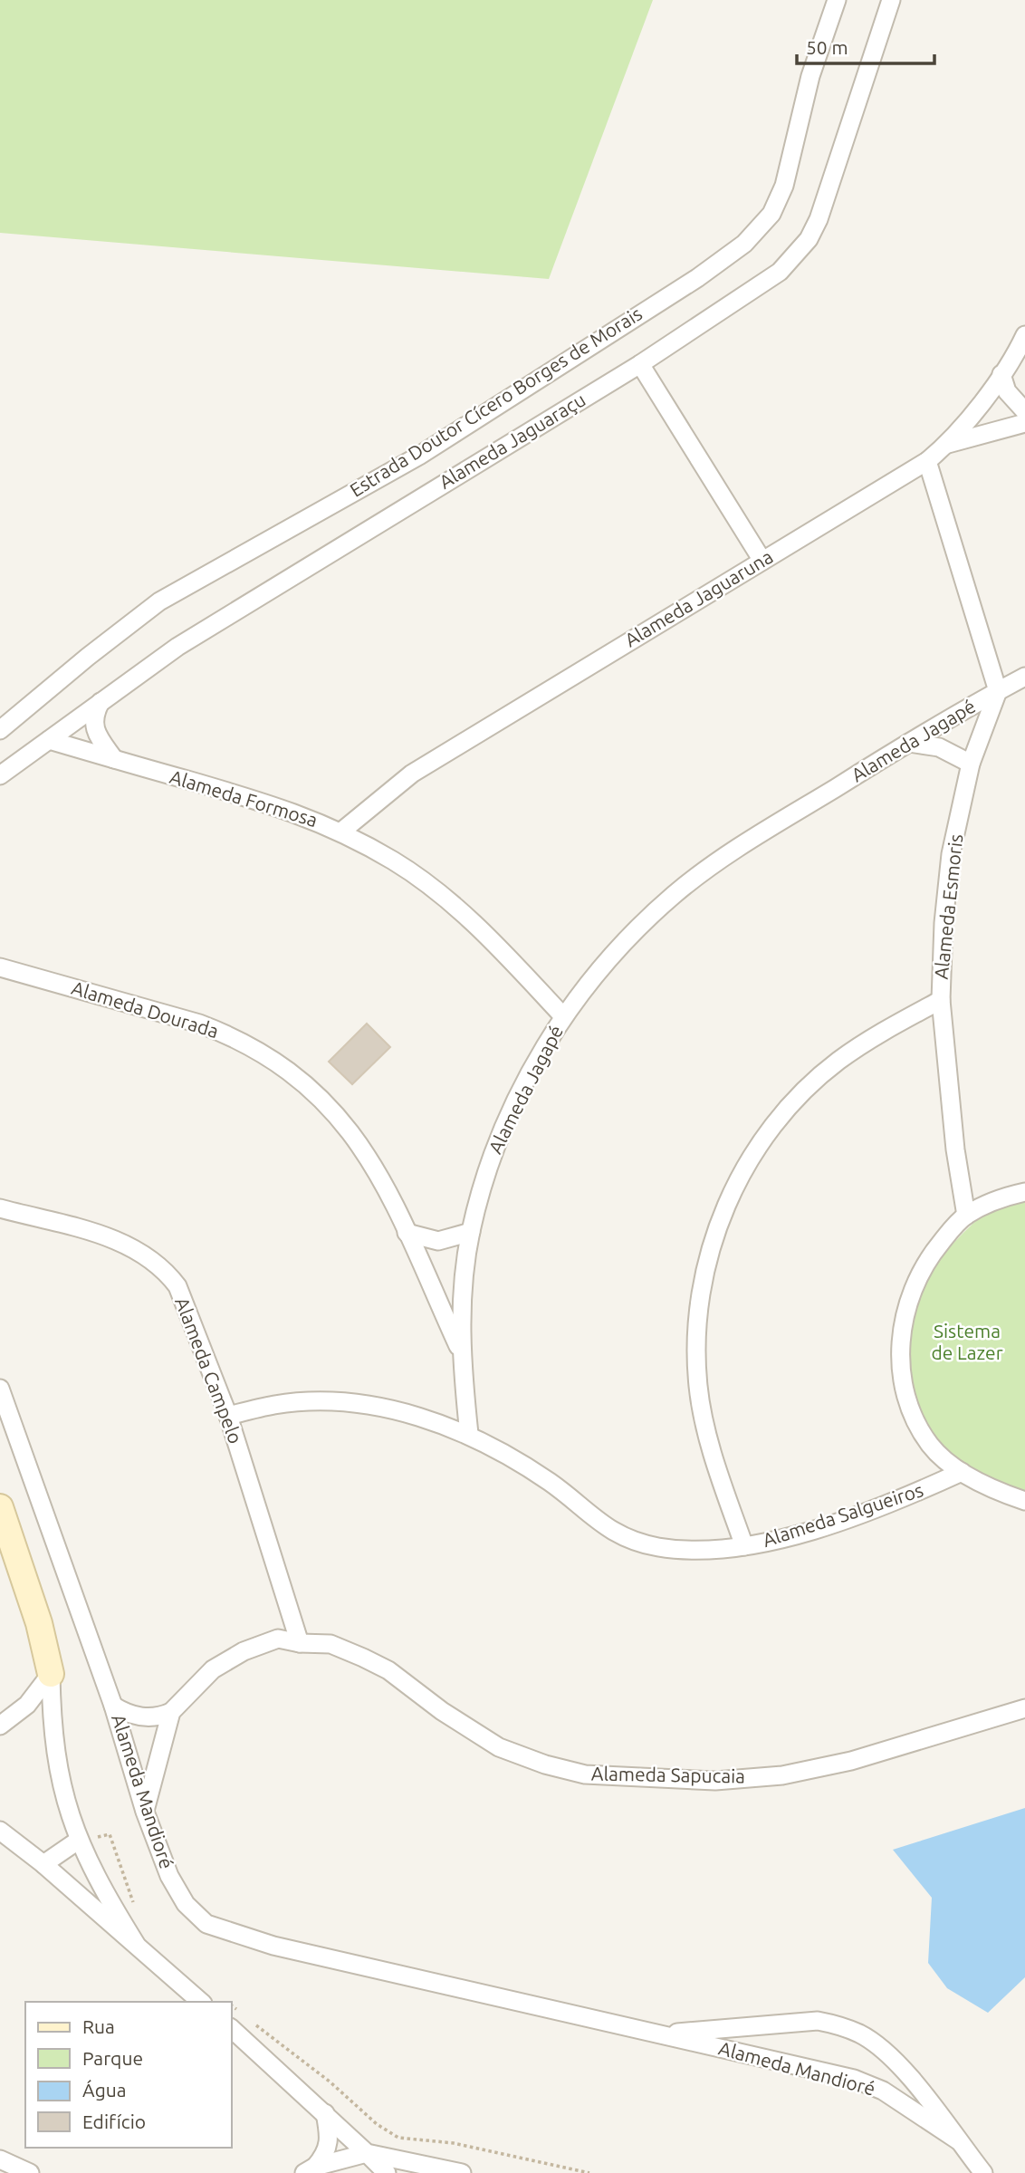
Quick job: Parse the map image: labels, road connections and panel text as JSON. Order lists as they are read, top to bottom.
{
  "streets": {
    "street": [
      "Estrada Doutor Cícero Borges de Morais",
      "Alameda Jaguaraçu",
      "Alameda Jaguaruna",
      "Alameda Jagapé",
      "Alameda Formosa",
      "Alameda Esmoris",
      "Alameda Dourada",
      "Alameda Campelo",
      "Alameda Salgueiros",
      "Alameda Sapucaia",
      "Alameda Mandioré"
    ]
  },
  "crossings": [
    ["Alameda Jaguaraçu", "Alameda Formosa"],
    ["Alameda Jaguaruna", "Alameda Formosa"],
    ["Alameda Jagapé", "Alameda Formosa"],
    ["Alameda Jagapé", "Alameda Esmoris"],
    ["Alameda Jagapé", "Alameda Dourada"],
    ["Alameda Jagapé", "Alameda Salgueiros"],
    ["Alameda Campelo", "Alameda Salgueiros"],
    ["Alameda Campelo", "Alameda Sapucaia"]
  ],
  "parks": ["Sistema de Lazer"],
  "legend": [
    "Rua",
    "Parque",
    "Água",
    "Edifício"
  ],
  "scale_bar": "50 m"
}
